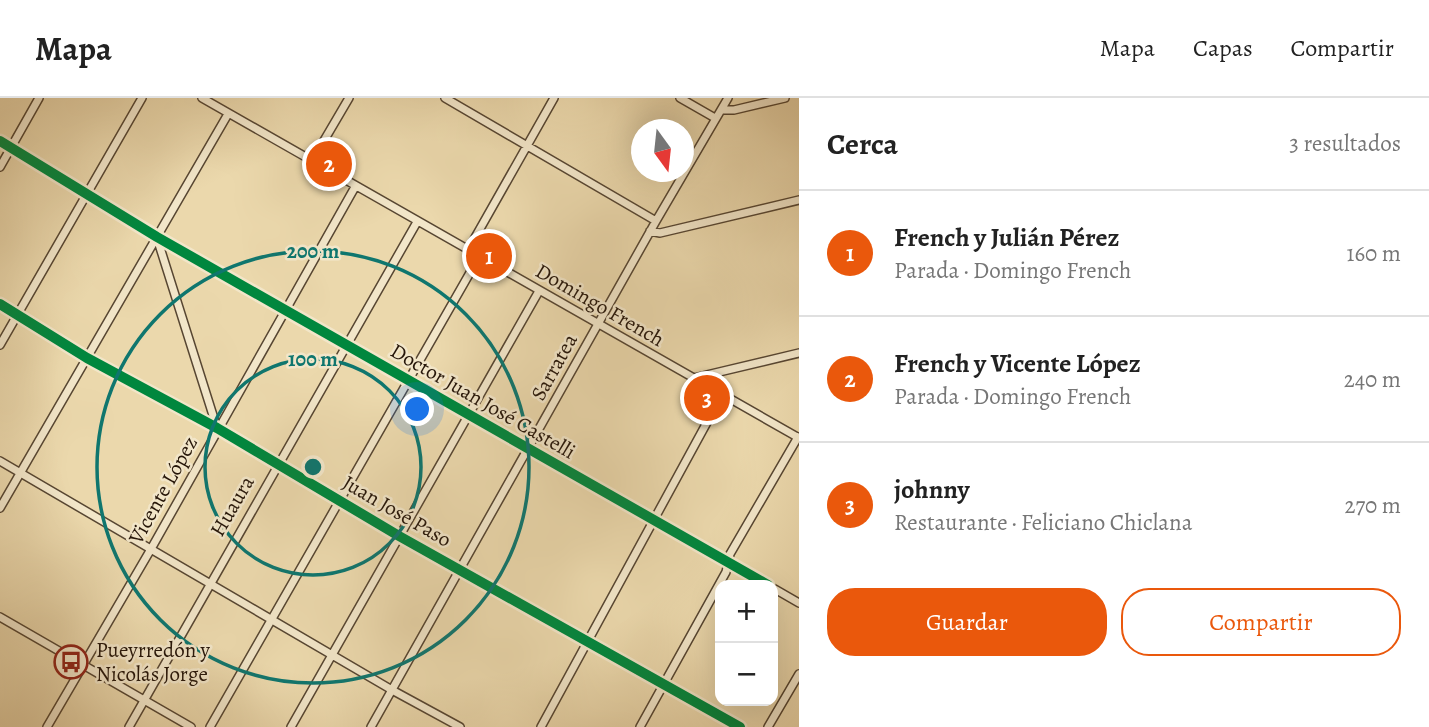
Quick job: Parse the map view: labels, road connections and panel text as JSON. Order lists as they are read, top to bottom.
{
  "streets": {
    "street": [
      "Domingo French",
      "Sarratea",
      "Doctor Juan José Castelli",
      "Vicente López",
      "Huaura",
      "Juan José Paso"
    ]
  },
  "crossings": [
    ["Domingo French", "Sarratea"],
    ["Domingo French", "Vicente López"],
    ["Domingo French", "Huaura"],
    ["Sarratea", "Doctor Juan José Castelli"],
    ["Sarratea", "Juan José Paso"],
    ["Doctor Juan José Castelli", "Vicente López"],
    ["Doctor Juan José Castelli", "Huaura"],
    ["Vicente López", "Juan José Paso"],
    ["Huaura", "Juan José Paso"]
  ],
  "places": {
    "bus stop": ["Pueyrredón y Nicolás Jorge"]
  },
  "north": "bottom",
  "page": {
    "header": "Mapa",
    "nav": ["Mapa", "Capas", "Compartir"],
    "heading": ["Cerca", "3 resultados"],
    "pins": ["2", "1", "3"],
    "list": [
      {
        "mark": "1",
        "name": "French y Julián Pérez",
        "note": "Parada · Domingo French",
        "value": "160 m"
      },
      {
        "mark": "2",
        "name": "French y Vicente López",
        "note": "Parada · Domingo French",
        "value": "240 m"
      },
      {
        "mark": "3",
        "name": "johnny",
        "note": "Restaurante · Feliciano Chiclana",
        "value": "270 m"
      }
    ],
    "buttons": ["Guardar", "Compartir"],
    "map_buttons": ["+", "−"]
  },
  "rings": ["200 m", "100 m"]
}
